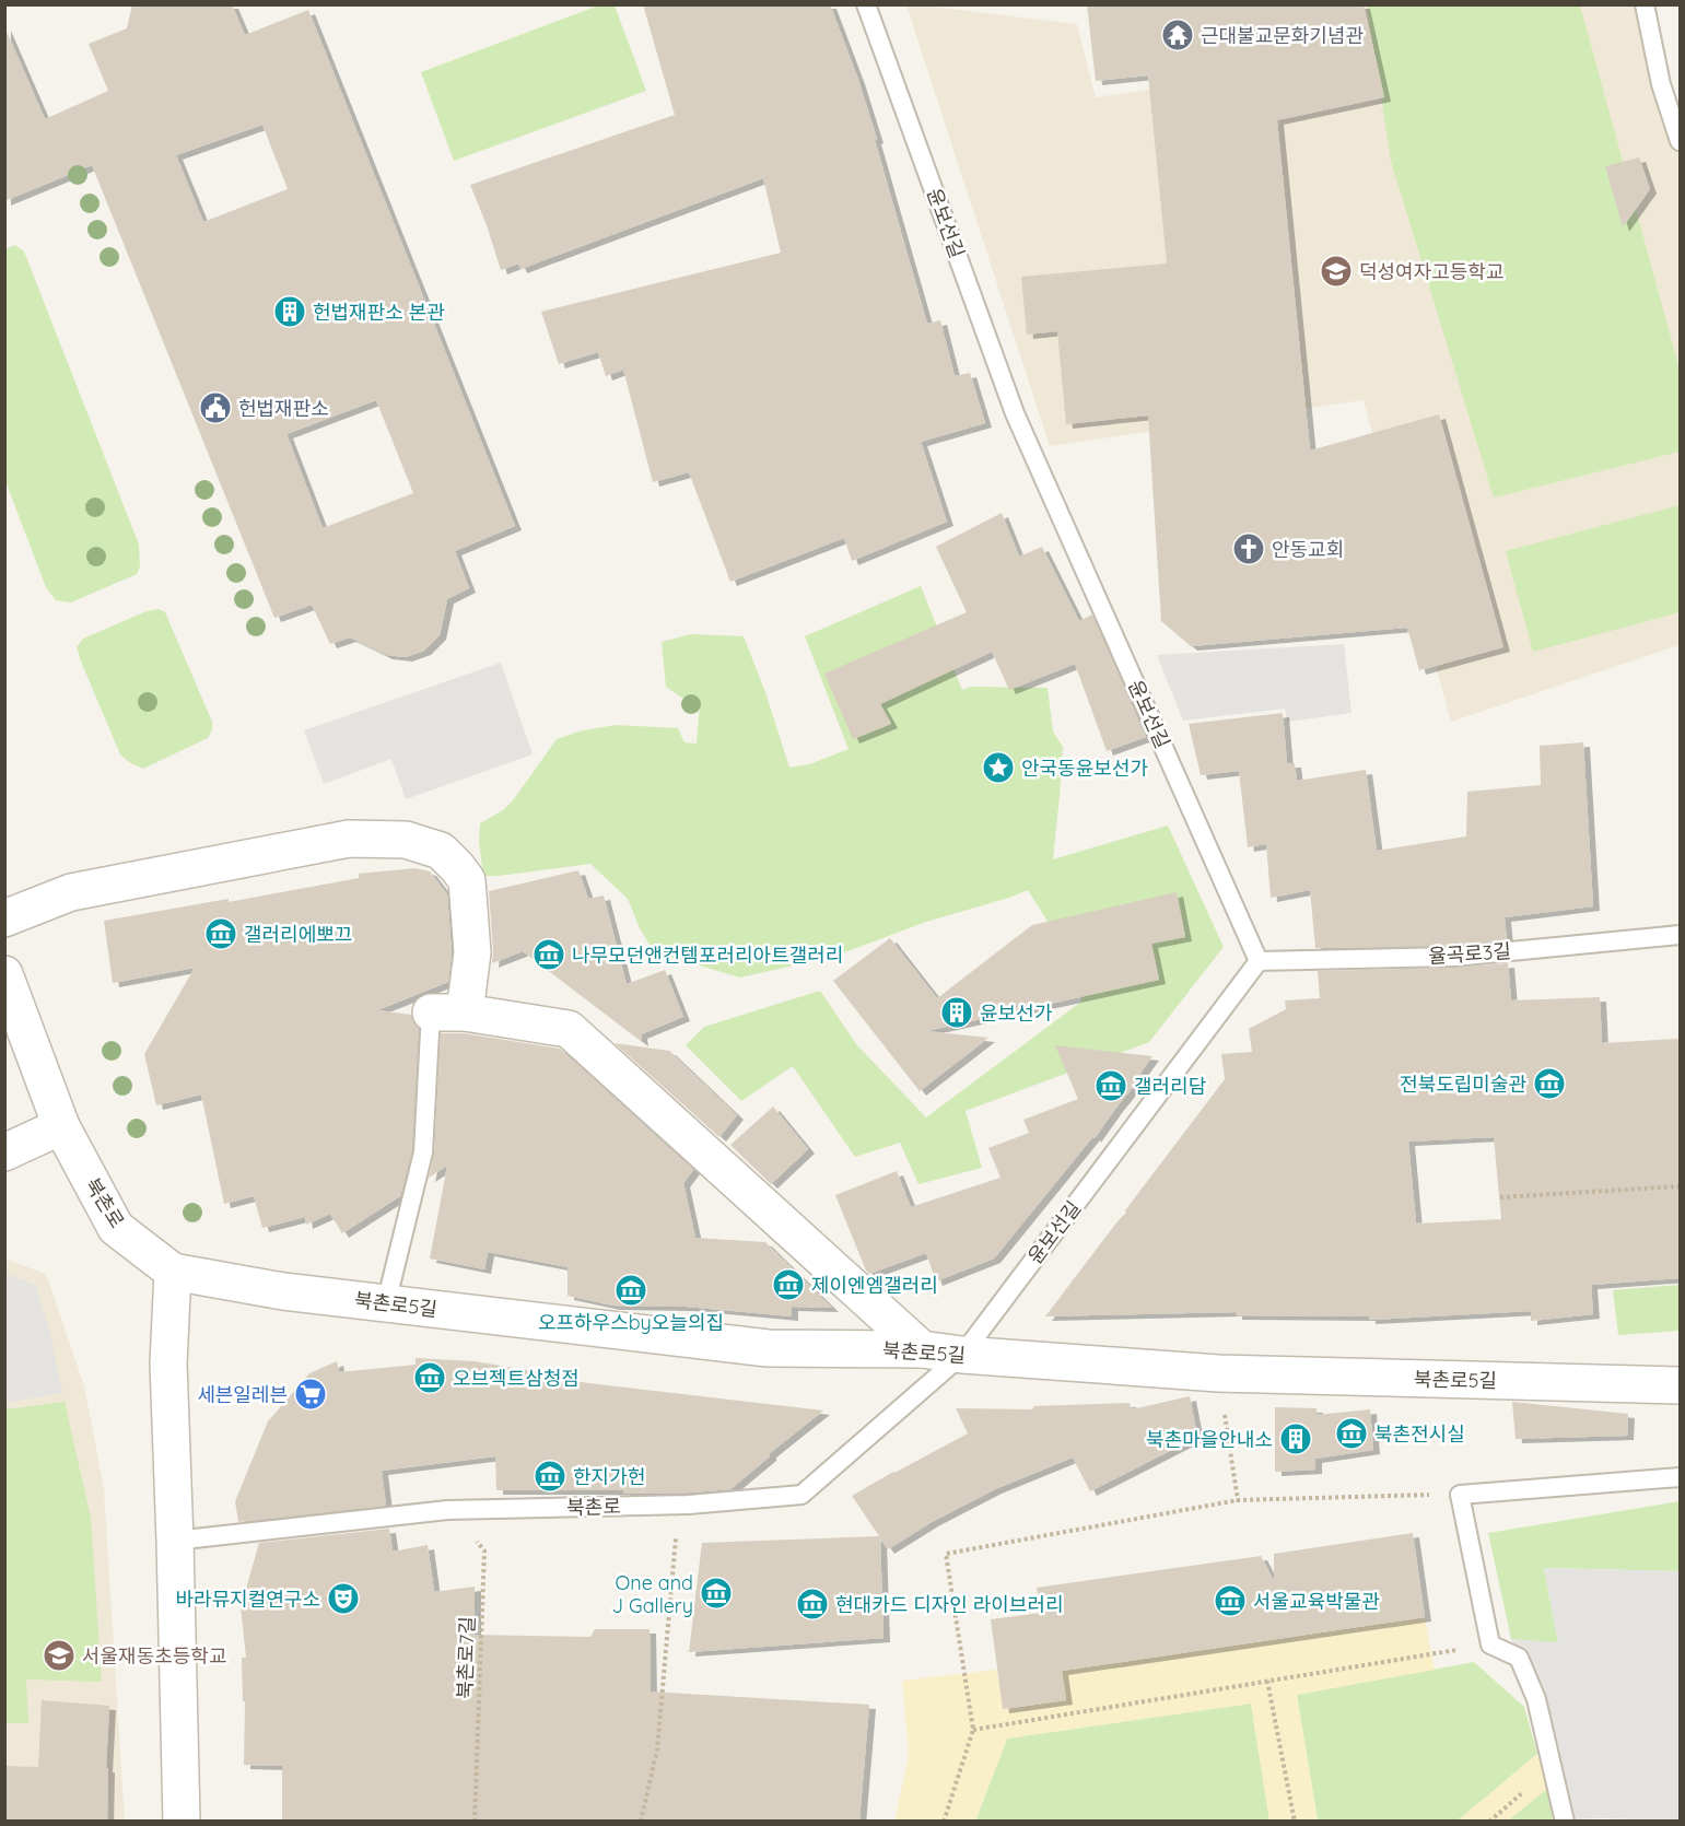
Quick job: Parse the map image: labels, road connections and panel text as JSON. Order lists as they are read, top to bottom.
{
  "streets": {
    "street": ["북촌로", "북촌로5길"],
    "lane": ["윤보선길", "율곡로3길"],
    "path": ["북촌로7길"]
  },
  "crossings": [
    ["윤보선길", "율곡로3길"],
    ["윤보선길", "북촌로"],
    ["윤보선길", "북촌로5길"],
    ["북촌로", "북촌로5길"],
    ["북촌로", "북촌로7길"]
  ],
  "places": {
    "temple": ["근대불교문화기념관"],
    "school or university": ["덕성여자고등학교", "서울재동초등학교"],
    "building": ["헌법재판소 본관", "윤보선가", "북촌마을안내소"],
    "public building": ["헌법재판소"],
    "church": ["안동교회"],
    "place": ["안국동윤보선가"],
    "museum": [
      "갤러리에뽀끄",
      "나무모던앤컨템포러리아트갤러리",
      "전북도립미술관",
      "갤러리담",
      "제이엔엠갤러리",
      "오프하우스by오늘의집",
      "오브젝트삼청점",
      "북촌전시실",
      "한지가헌",
      "One and J Gallery",
      "서울교육박물관",
      "현대카드 디자인 라이브러리"
    ],
    "supermarket": ["세븐일레븐"],
    "theatre": ["바라뮤지컬연구소"]
  }
}
